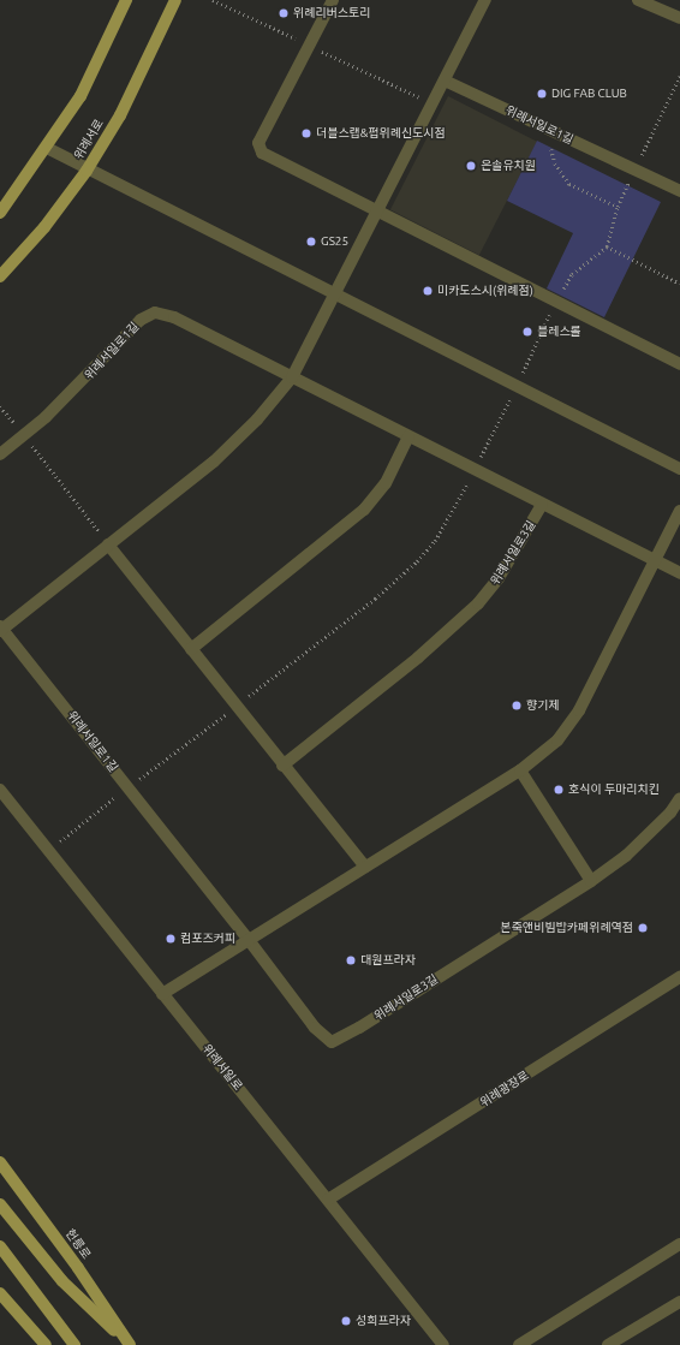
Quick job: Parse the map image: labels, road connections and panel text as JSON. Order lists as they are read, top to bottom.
{
  "streets": {
    "main road": ["위례서로", "헌릉로"],
    "street": [
      "위례서일로1길",
      "위례서일로3길",
      "위례서일로",
      "위례광장로"
    ]
  },
  "crossings": [
    ["위례서일로1길", "위례서일로3길"],
    ["위례서일로", "위례광장로"]
  ],
  "places": [
    "위례리버스토리",
    "DIG FAB CLUB",
    "더블스랩&펍위례신도시점",
    "은솔유치원",
    "GS25",
    "미카도스시(위례점)",
    "블레스롤",
    "향기제",
    "호식이 두마리치킨",
    "본죽앤비빔밥카페위례역점",
    "컴포즈커피",
    "대원프라자",
    "성희프라자"
  ]
}
